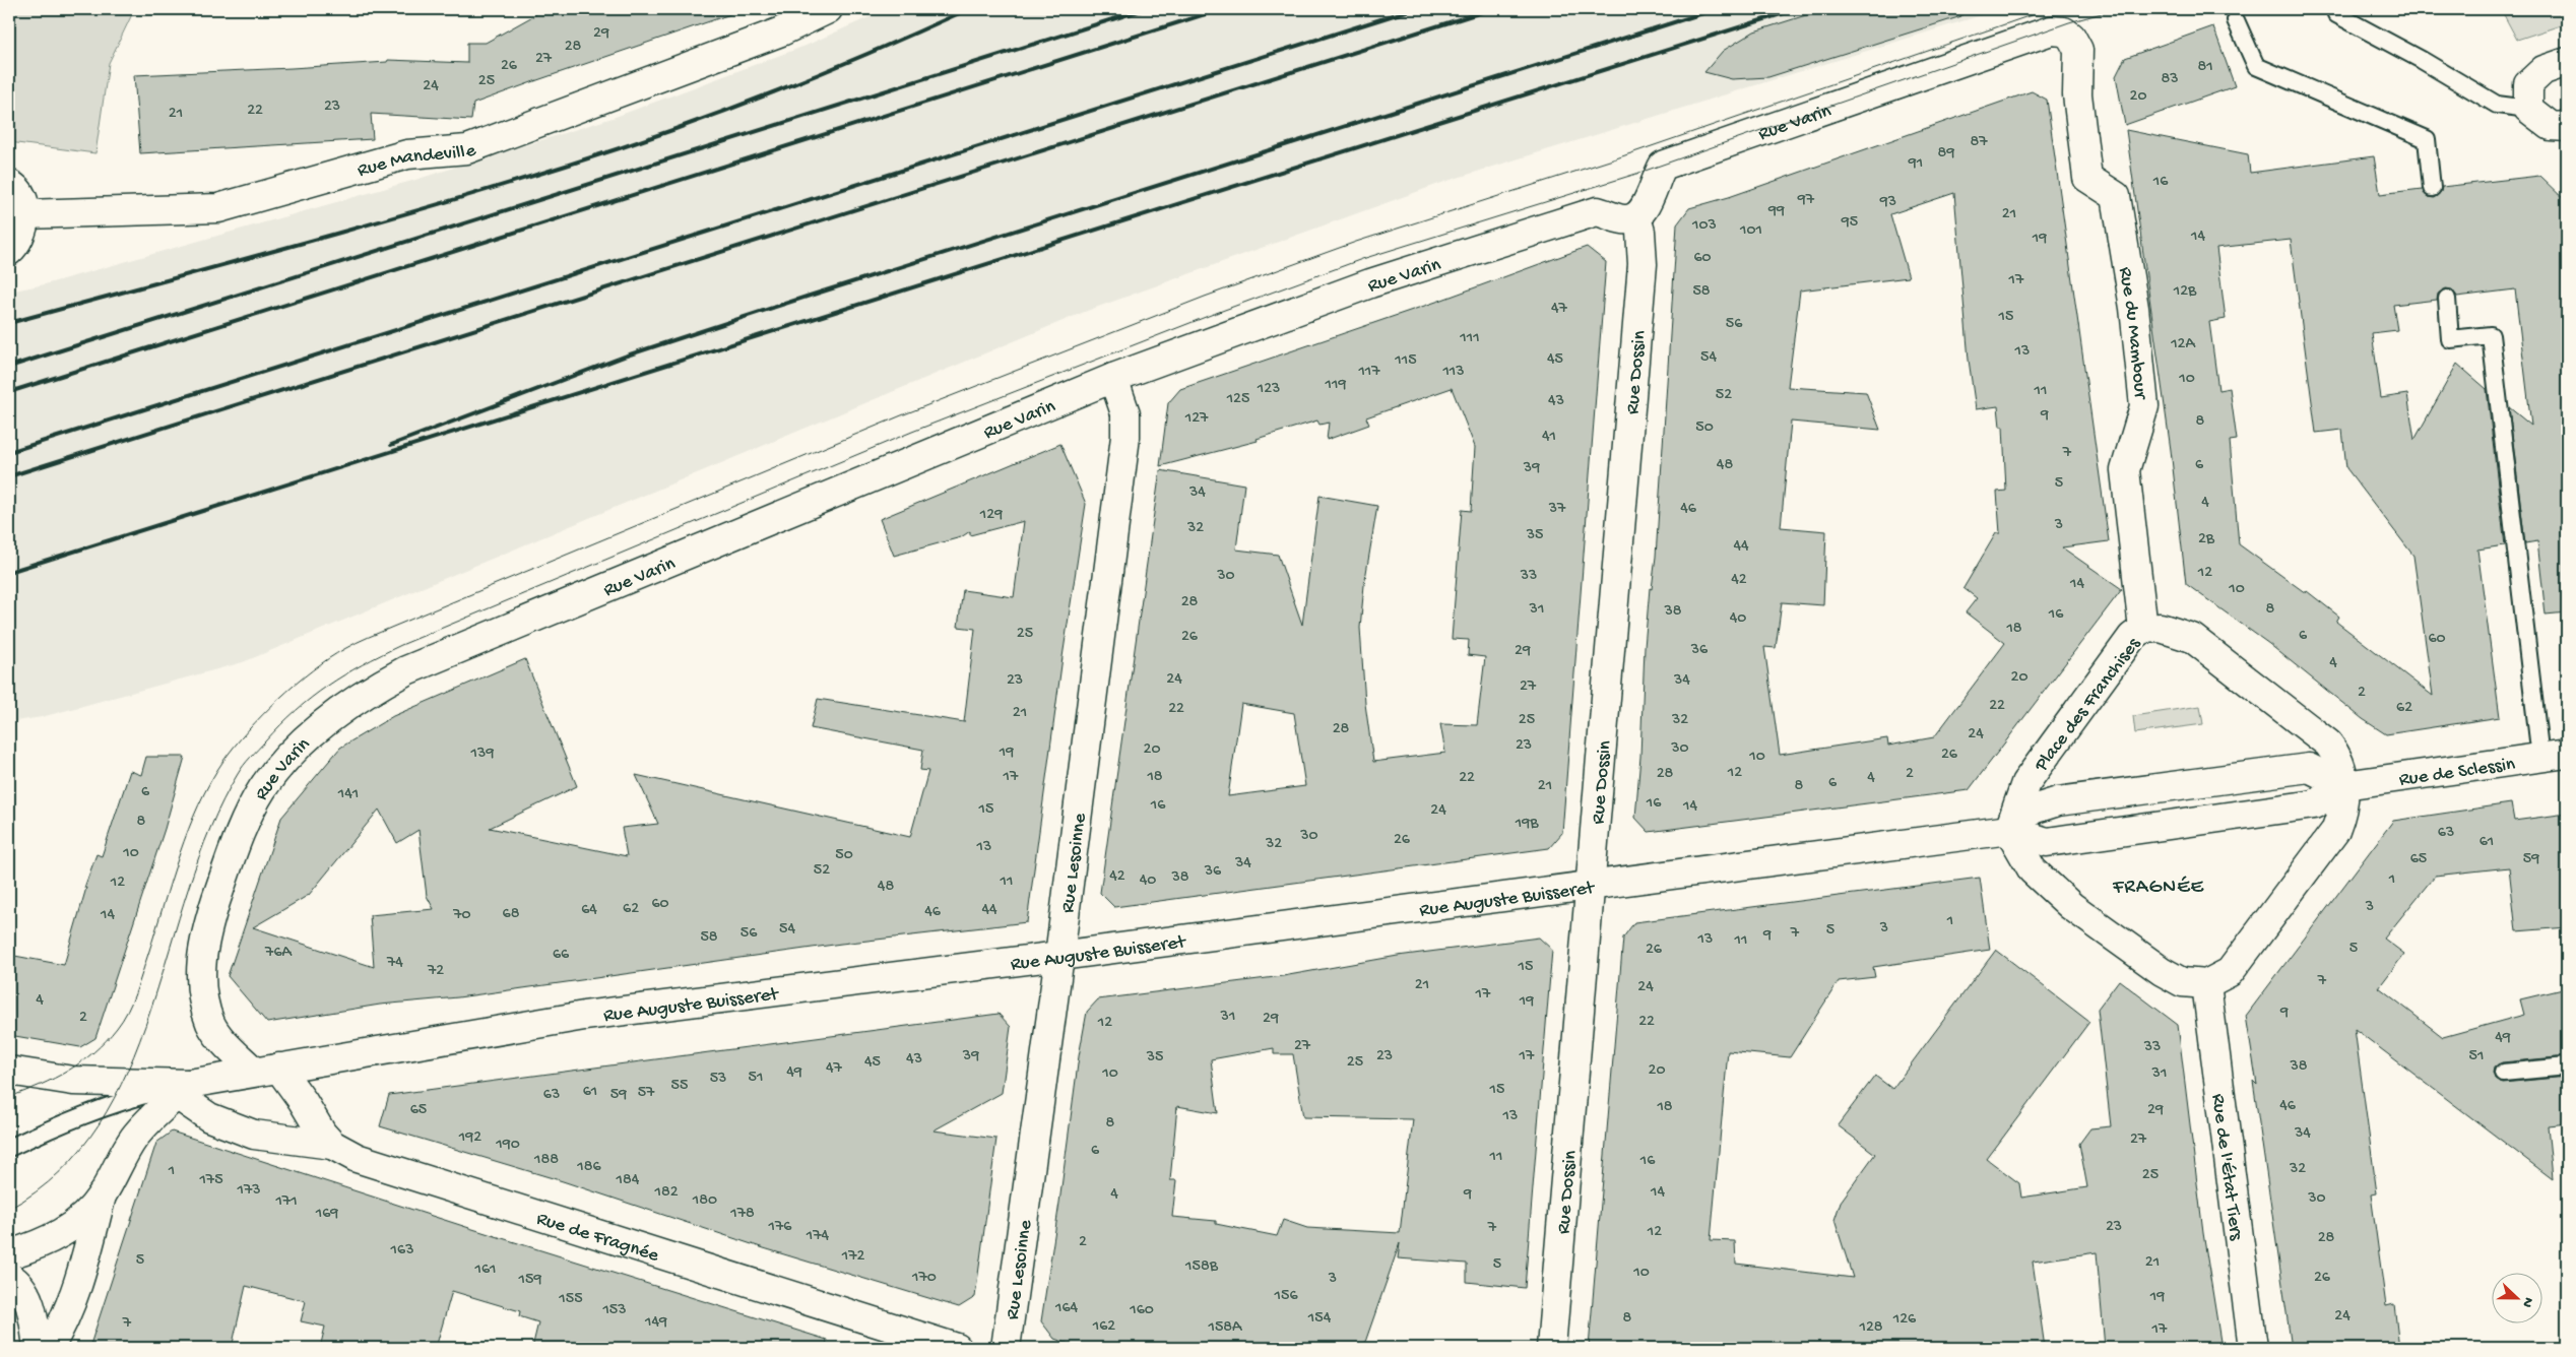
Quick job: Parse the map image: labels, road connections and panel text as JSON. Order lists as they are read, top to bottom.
{
  "streets": {
    "street": [
      "Rue Varin",
      "Rue Mandeville",
      "Rue du Mambour",
      "Rue Dossin",
      "Place des Franchises",
      "Rue de Sclessin",
      "Rue Lesoinne",
      "Rue Auguste Buisseret",
      "Rue de l'État Tiers",
      "Rue de Fragnée"
    ]
  },
  "crossings": [
    ["Rue Varin", "Rue du Mambour"],
    ["Rue Varin", "Rue Dossin"],
    ["Rue Varin", "Rue Lesoinne"],
    ["Rue Varin", "Rue Auguste Buisseret"],
    ["Rue Varin", "Rue de Fragnée"],
    ["Rue du Mambour", "Place des Franchises"],
    ["Rue Dossin", "Rue Auguste Buisseret"],
    ["Place des Franchises", "Rue de Sclessin"],
    ["Place des Franchises", "Rue Auguste Buisseret"],
    ["Place des Franchises", "Rue de l'État Tiers"],
    ["Rue Lesoinne", "Rue Auguste Buisseret"],
    ["Rue Auguste Buisseret", "Rue de Fragnée"]
  ],
  "districts": ["FRAGNÉE"],
  "house_numbers": [
    "29",
    "28",
    "27",
    "26",
    "81",
    "83",
    "25",
    "24",
    "20",
    "23",
    "22",
    "21",
    "87",
    "89",
    "91",
    "16",
    "97",
    "93",
    "99",
    "21",
    "95",
    "103",
    "101",
    "14",
    "19",
    "60",
    "17",
    "58",
    "12B",
    "47",
    "15",
    "56",
    "111",
    "12A",
    "13",
    "54",
    "45",
    "115",
    "117",
    "113",
    "10",
    "119",
    "123",
    "11",
    "52",
    "125",
    "43",
    "9",
    "127",
    "8",
    "50",
    "41",
    "7",
    "48",
    "6",
    "39",
    "5",
    "34",
    "4",
    "37",
    "46",
    "129",
    "3",
    "32",
    "35",
    "2B",
    "44",
    "12",
    "30",
    "33",
    "42",
    "14",
    "10",
    "28",
    "31",
    "8",
    "38",
    "16",
    "40",
    "18",
    "25",
    "6",
    "26",
    "60",
    "36",
    "29",
    "4",
    "20",
    "24",
    "23",
    "34",
    "27",
    "2",
    "22",
    "62",
    "22",
    "21",
    "25",
    "32",
    "28",
    "24",
    "23",
    "30",
    "20",
    "19",
    "139",
    "26",
    "10",
    "12",
    "28",
    "2",
    "17",
    "18",
    "22",
    "4",
    "6",
    "21",
    "8",
    "6",
    "141",
    "16",
    "16",
    "14",
    "15",
    "24",
    "8",
    "19B",
    "63",
    "30",
    "26",
    "61",
    "32",
    "13",
    "10",
    "50",
    "65",
    "59",
    "34",
    "52",
    "36",
    "42",
    "38",
    "1",
    "40",
    "11",
    "12",
    "48",
    "60",
    "3",
    "62",
    "64",
    "44",
    "46",
    "68",
    "14",
    "70",
    "1",
    "3",
    "54",
    "5",
    "56",
    "7",
    "9",
    "58",
    "13",
    "11",
    "5",
    "26",
    "76A",
    "66",
    "74",
    "15",
    "72",
    "7",
    "21",
    "24",
    "17",
    "4",
    "19",
    "9",
    "31",
    "2",
    "29",
    "22",
    "12",
    "49",
    "27",
    "33",
    "39",
    "23",
    "17",
    "51",
    "35",
    "43",
    "45",
    "25",
    "38",
    "47",
    "20",
    "49",
    "10",
    "31",
    "51",
    "53",
    "55",
    "15",
    "61",
    "57",
    "63",
    "59",
    "46",
    "18",
    "65",
    "29",
    "13",
    "8",
    "34",
    "192",
    "27",
    "190",
    "6",
    "11",
    "188",
    "16",
    "186",
    "32",
    "1",
    "25",
    "175",
    "184",
    "173",
    "182",
    "14",
    "4",
    "9",
    "30",
    "180",
    "171",
    "169",
    "178",
    "176",
    "23",
    "7",
    "12",
    "174",
    "28",
    "2",
    "163",
    "172",
    "5",
    "21",
    "5",
    "158B",
    "161",
    "10",
    "170",
    "26",
    "3",
    "159",
    "156",
    "19",
    "155",
    "164",
    "153",
    "160",
    "24",
    "154",
    "8",
    "126",
    "149",
    "7",
    "162",
    "158A",
    "128",
    "17"
  ],
  "north": "right"
}
